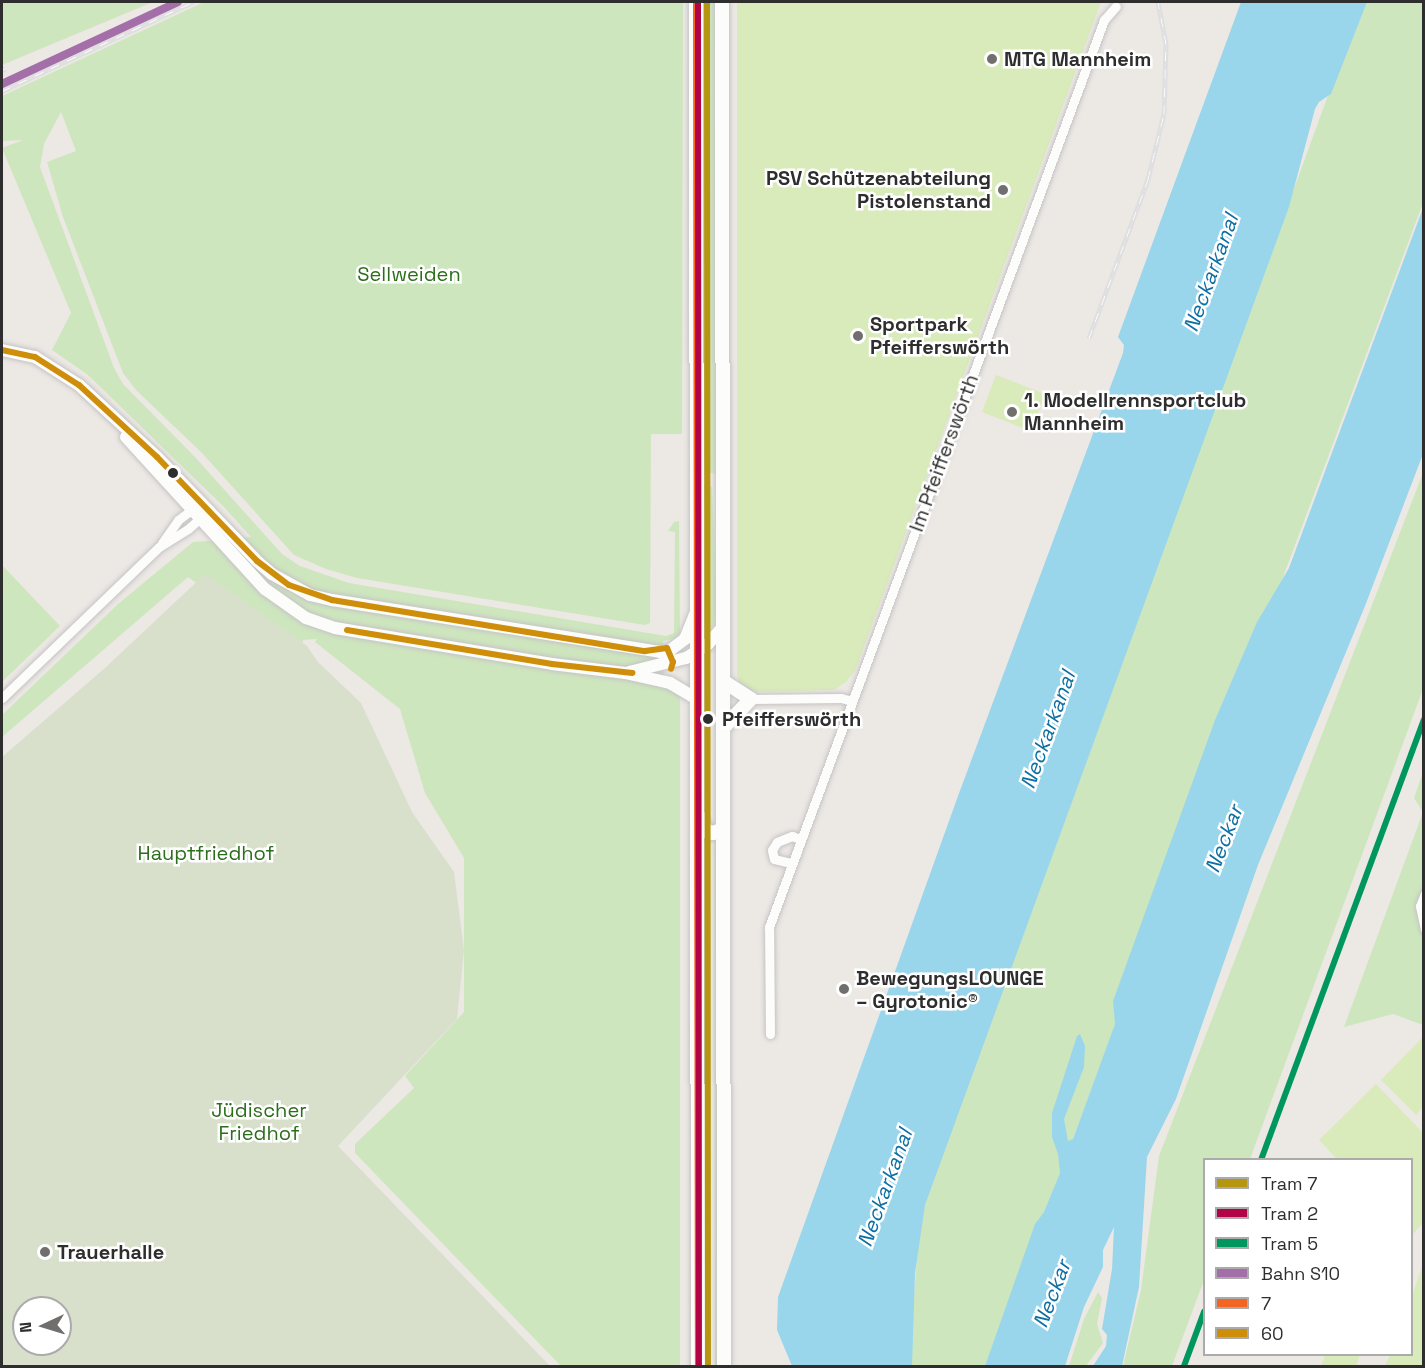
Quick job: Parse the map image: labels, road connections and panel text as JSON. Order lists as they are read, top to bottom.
{
  "streets": {
    "street": ["Im Pfeifferswörth"]
  },
  "water": ["Neckarkanal", "Neckar"],
  "parks": ["Sellweiden", "Hauptfriedhof", "Jüdischer Friedhof"],
  "places": [
    "MTG Mannheim",
    "PSV Schützenabteilung Pistolenstand",
    "Sportpark Pfeifferswörth",
    "1. Modellrennsportclub Mannheim",
    "Pfeifferswörth",
    "BewegungsLOUNGE – Gyrotonic®",
    "Trauerhalle"
  ],
  "lines": [
    "tram line 7",
    "tram line 2",
    "rail line S10",
    "transit line 7",
    "transit line 60",
    "tram line 5"
  ],
  "legend": [
    "Tram 7",
    "Tram 2",
    "Tram 5",
    "Bahn S10",
    "7",
    "60"
  ],
  "north": "left"
}
